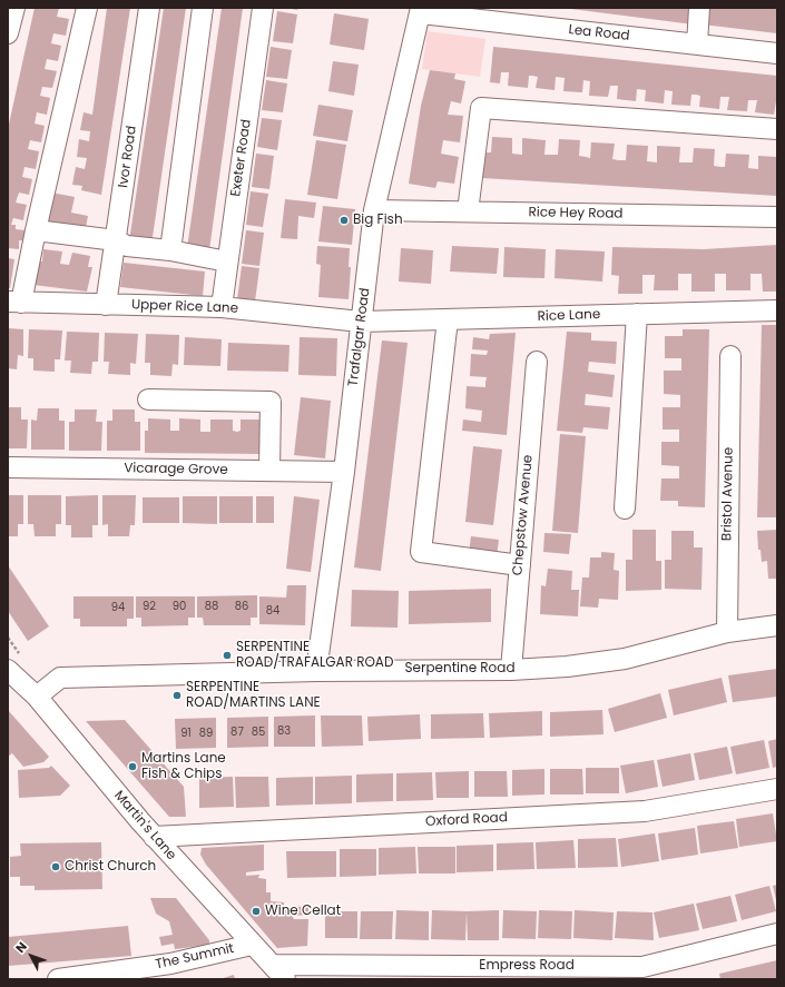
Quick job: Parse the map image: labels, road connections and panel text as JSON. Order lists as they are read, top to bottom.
{
  "streets": {
    "street": [
      "Lea Road",
      "Ivor Road",
      "Exeter Road",
      "Rice Hey Road",
      "Upper Rice Lane",
      "Rice Lane",
      "Trafalgar Road",
      "Vicarage Grove",
      "Bristol Avenue",
      "Chepstow Avenue",
      "Serpentine Road",
      "Oxford Road",
      "Martin's Lane",
      "The Summit",
      "Empress Road"
    ]
  },
  "crossings": [
    ["Lea Road", "Trafalgar Road"],
    ["Ivor Road", "Upper Rice Lane"],
    ["Exeter Road", "Upper Rice Lane"],
    ["Rice Hey Road", "Trafalgar Road"],
    ["Upper Rice Lane", "Rice Lane"],
    ["Upper Rice Lane", "Trafalgar Road"],
    ["Rice Lane", "Trafalgar Road"],
    ["Trafalgar Road", "Vicarage Grove"],
    ["Trafalgar Road", "Serpentine Road"],
    ["Bristol Avenue", "Serpentine Road"],
    ["Chepstow Avenue", "Serpentine Road"],
    ["Serpentine Road", "Martin's Lane"],
    ["Oxford Road", "Martin's Lane"],
    ["Martin's Lane", "The Summit"],
    ["Martin's Lane", "Empress Road"]
  ],
  "places": [
    "Big Fish",
    "SERPENTINE ROAD/TRAFALGAR ROAD",
    "SERPENTINE ROAD/MARTINS LANE",
    "Martins Lane Fish & Chips",
    "Christ Church",
    "Wine Cellat"
  ],
  "house_numbers": [
    "92",
    "90",
    "88",
    "86",
    "94",
    "84",
    "83",
    "87",
    "85",
    "91",
    "89"
  ],
  "north": "top left"
}
